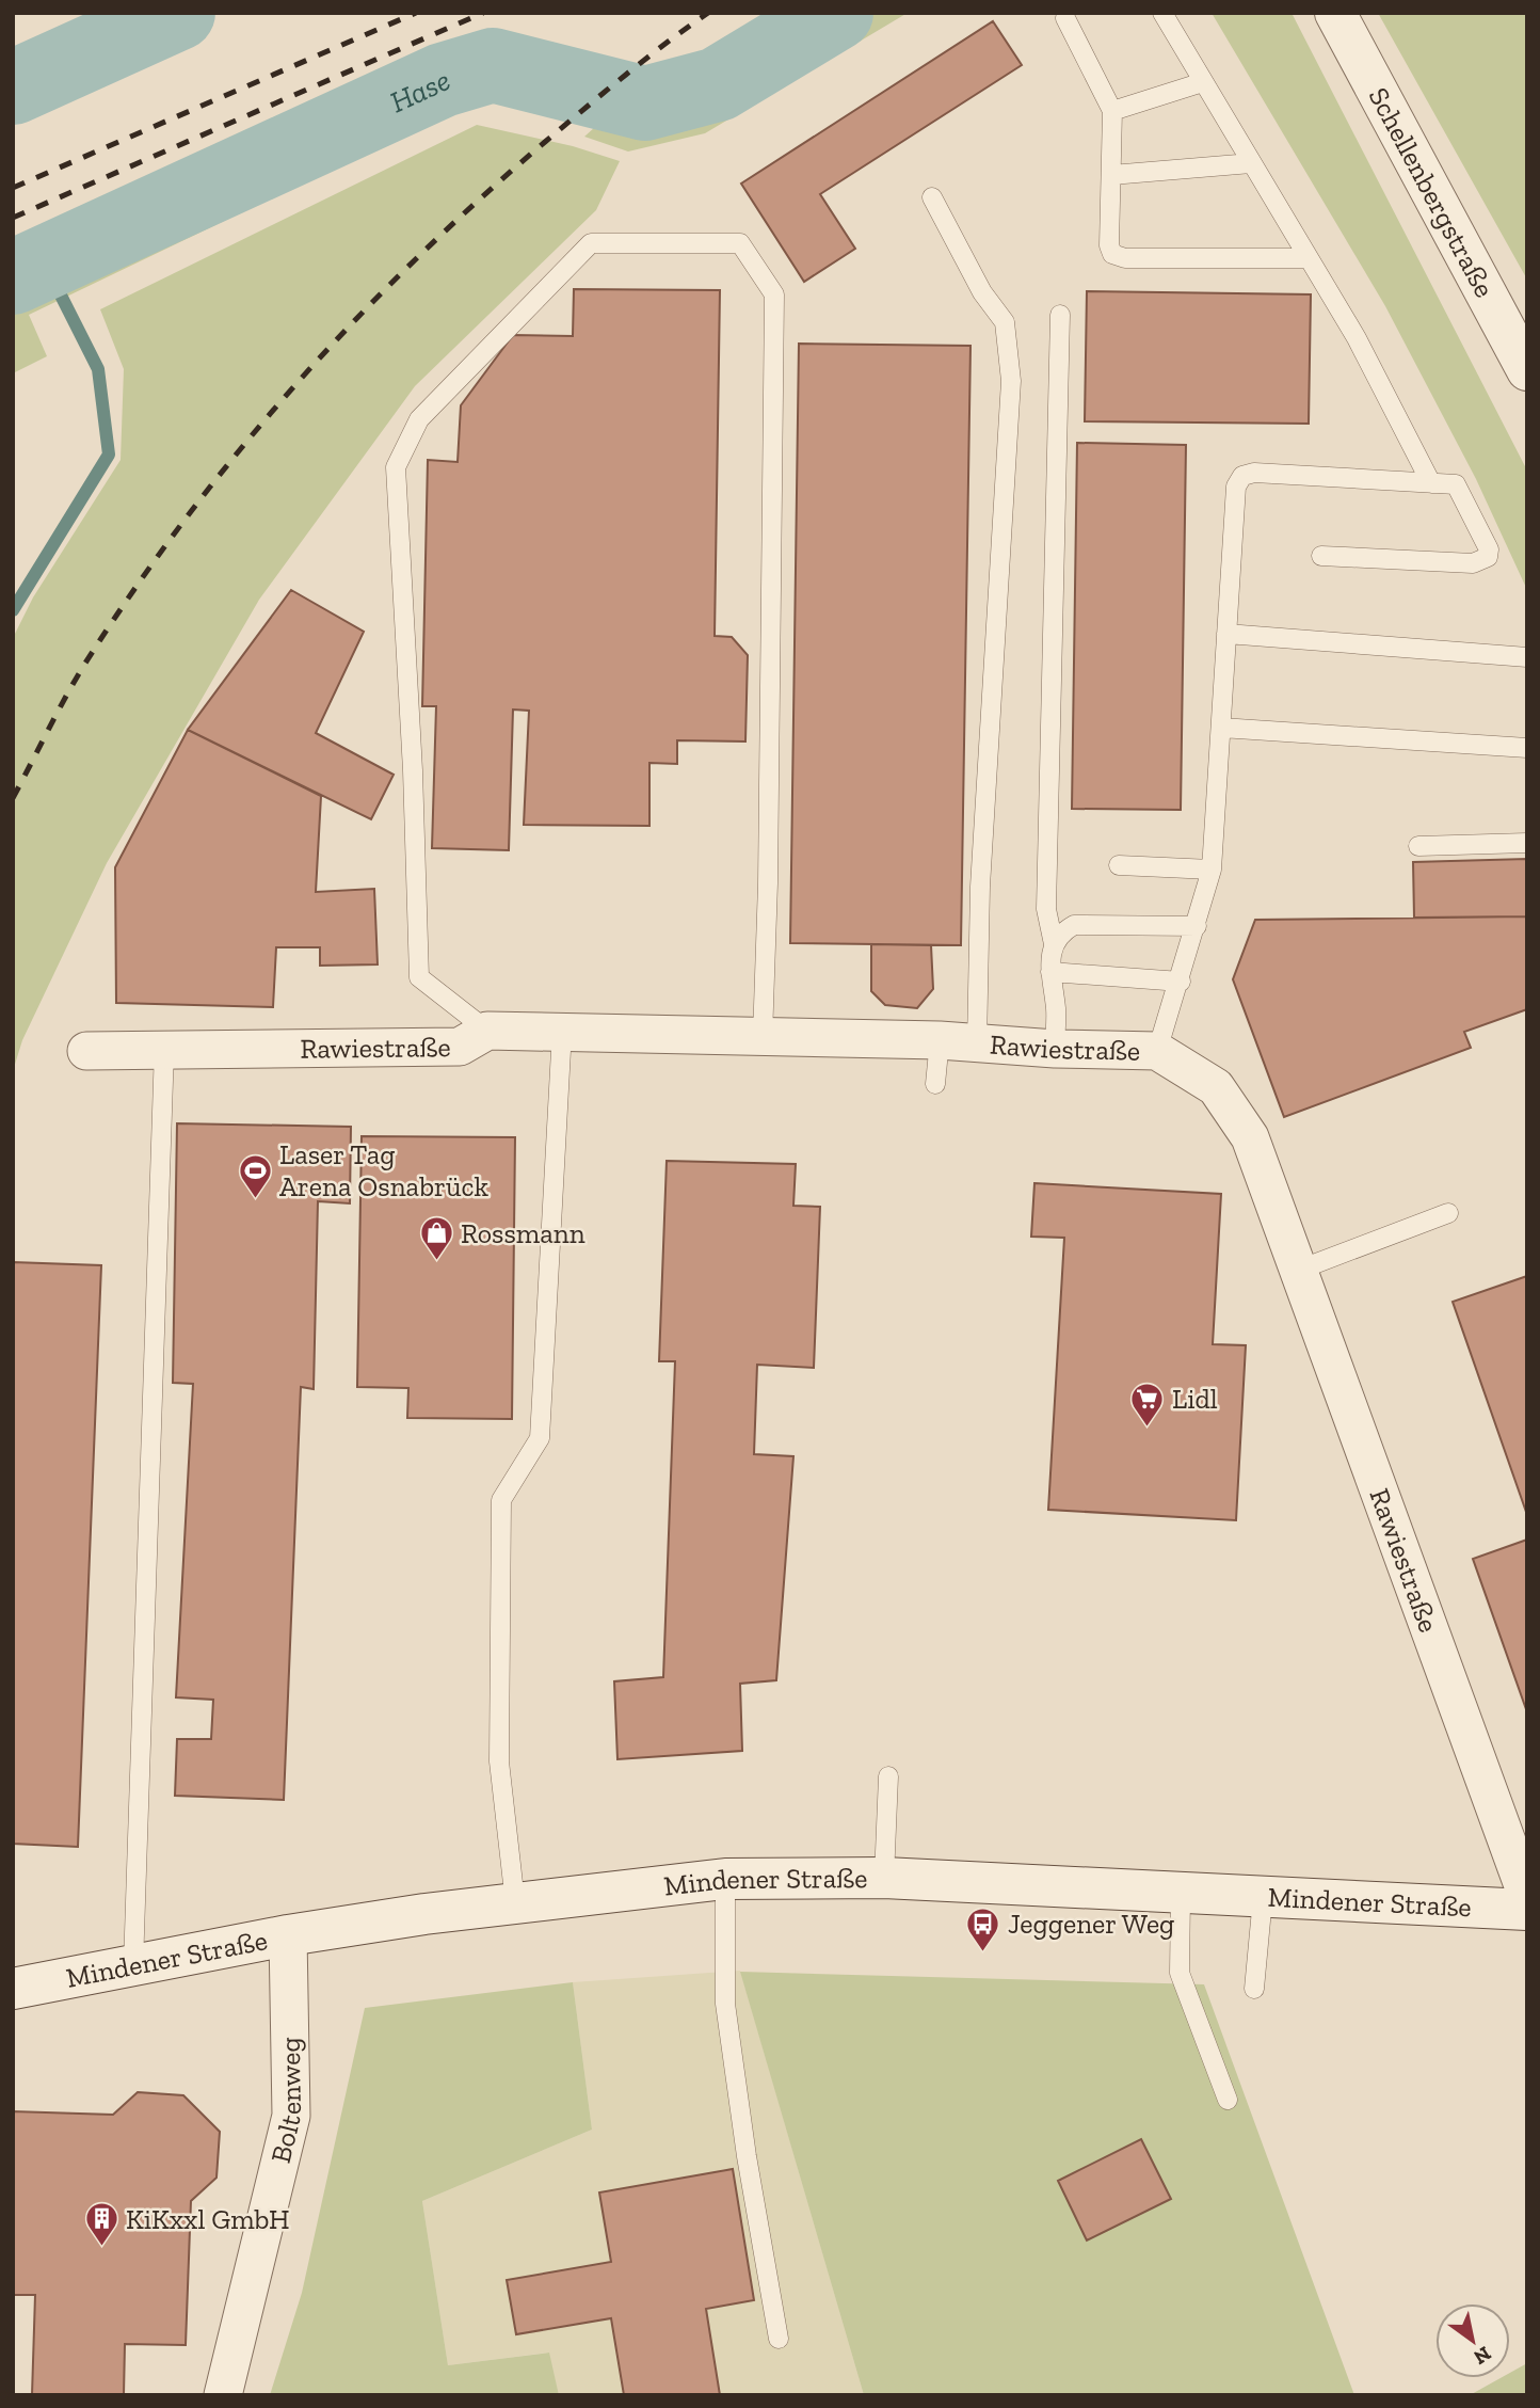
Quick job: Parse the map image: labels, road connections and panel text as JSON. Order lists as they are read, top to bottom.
{
  "streets": {
    "main road": ["Schellenbergstraße", "Mindener Straße"],
    "street": ["Rawiestraße", "Boltenweg"]
  },
  "crossings": [
    ["Mindener Straße", "Boltenweg"]
  ],
  "water": ["Hase"],
  "places": {
    "sports": ["Laser Tag Arena Osnabrück"],
    "shop": ["Rossmann"],
    "supermarket": ["Lidl"],
    "bus stop": ["Jeggener Weg"],
    "building": ["KiKxxl GmbH"]
  },
  "north": "bottom right"
}
